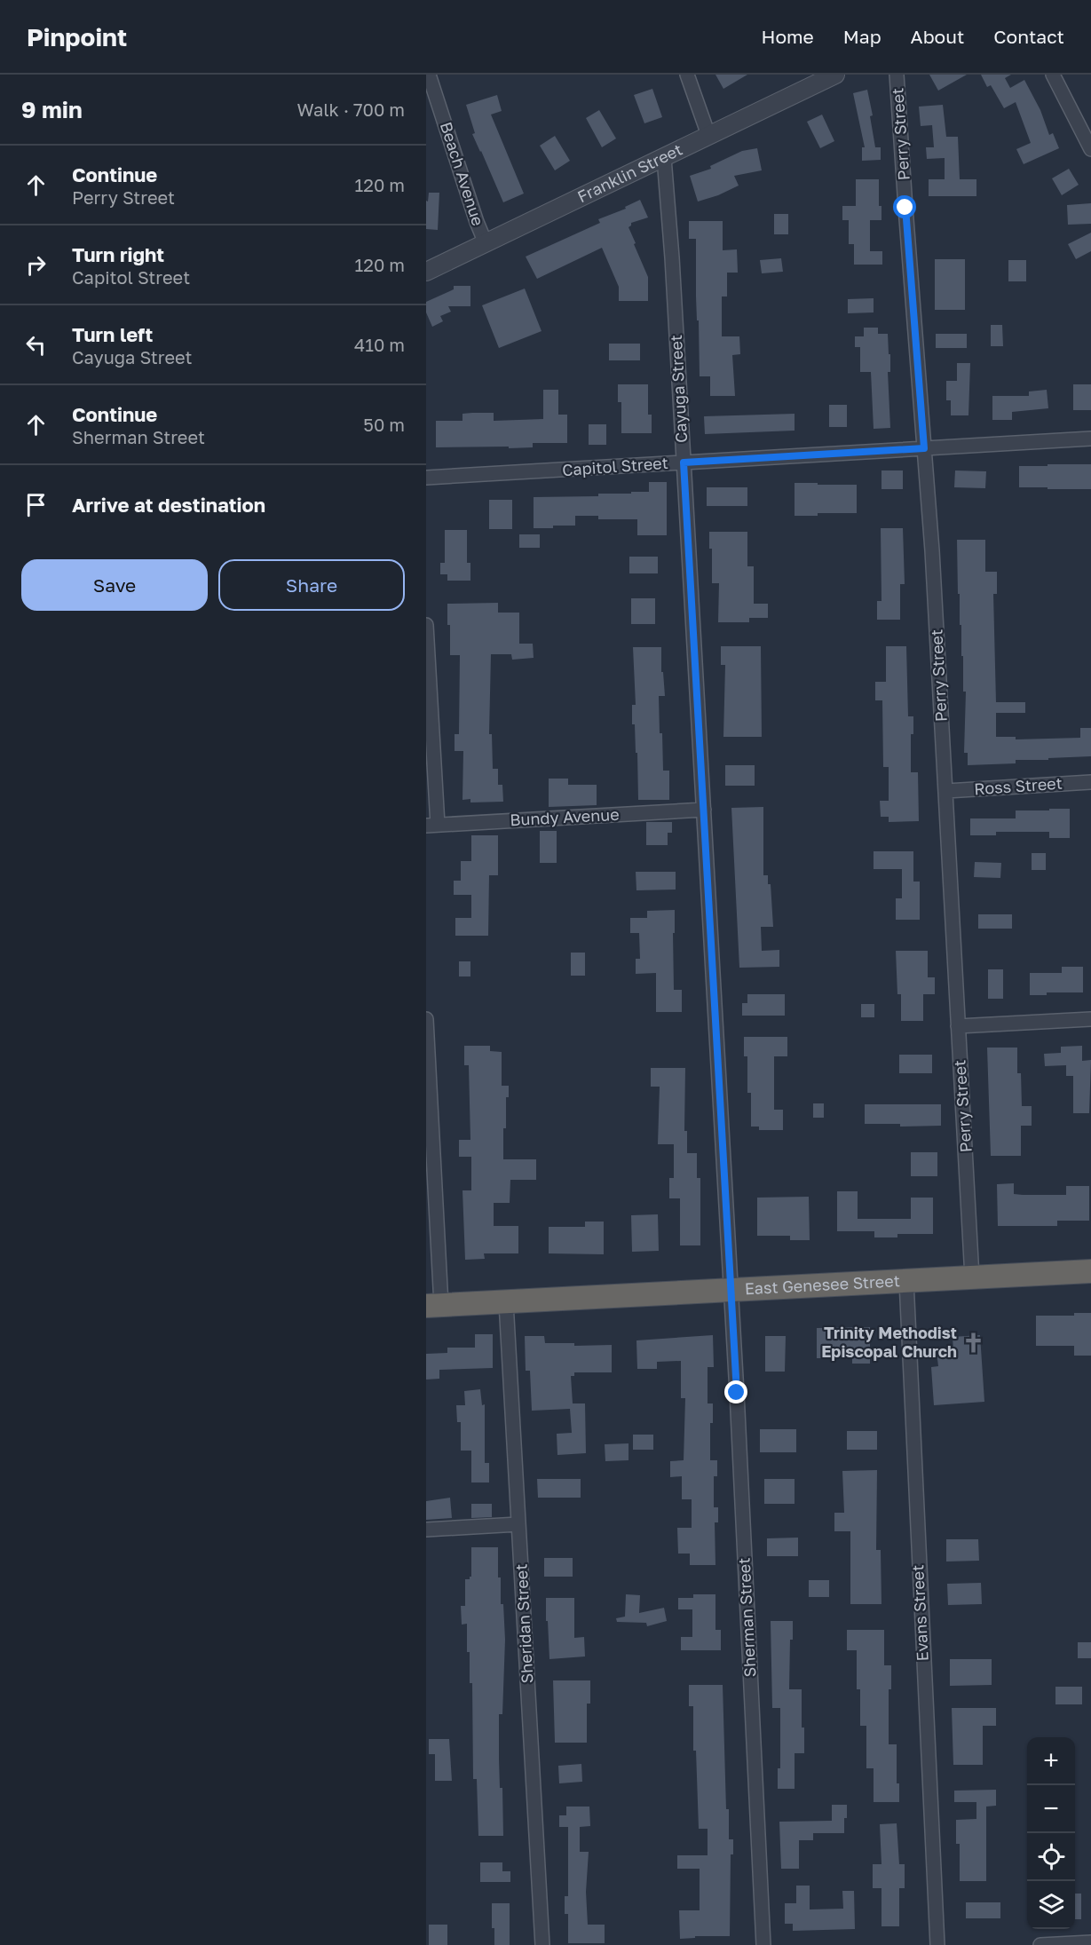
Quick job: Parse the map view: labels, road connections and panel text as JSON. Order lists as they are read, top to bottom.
{
  "streets": {
    "highway": ["East Genesee Street"],
    "street": [
      "Perry Street",
      "Franklin Street",
      "Beach Avenue",
      "Cayuga Street",
      "Capitol Street",
      "Ross Street",
      "Bundy Avenue",
      "Evans Street",
      "Sherman Street",
      "Sheridan Street"
    ]
  },
  "crossings": [
    ["Perry Street", "Capitol Street"],
    ["Perry Street", "Ross Street"],
    ["Perry Street", "East Genesee Street"],
    ["Franklin Street", "Beach Avenue"],
    ["Franklin Street", "Cayuga Street"],
    ["Cayuga Street", "Capitol Street"],
    ["Cayuga Street", "Bundy Avenue"],
    ["Cayuga Street", "East Genesee Street"],
    ["Cayuga Street", "Sherman Street"],
    ["East Genesee Street", "Evans Street"],
    ["East Genesee Street", "Sherman Street"],
    ["East Genesee Street", "Sheridan Street"]
  ],
  "places": {
    "church": ["Trinity Methodist Episcopal Church"]
  },
  "page": {
    "header": "Pinpoint",
    "nav": [
      "Home",
      "Map",
      "About",
      "Contact"
    ],
    "heading": ["9 min", "Walk · 700 m"],
    "list": [
      ["Continue", "Perry Street", "120 m"],
      ["Turn right", "Capitol Street", "120 m"],
      ["Turn left", "Cayuga Street", "410 m"],
      ["Continue", "Sherman Street", "50 m"],
      "Arrive at destination"
    ],
    "buttons": ["Save", "Share"],
    "map_buttons": ["+", "−"]
  }
}
